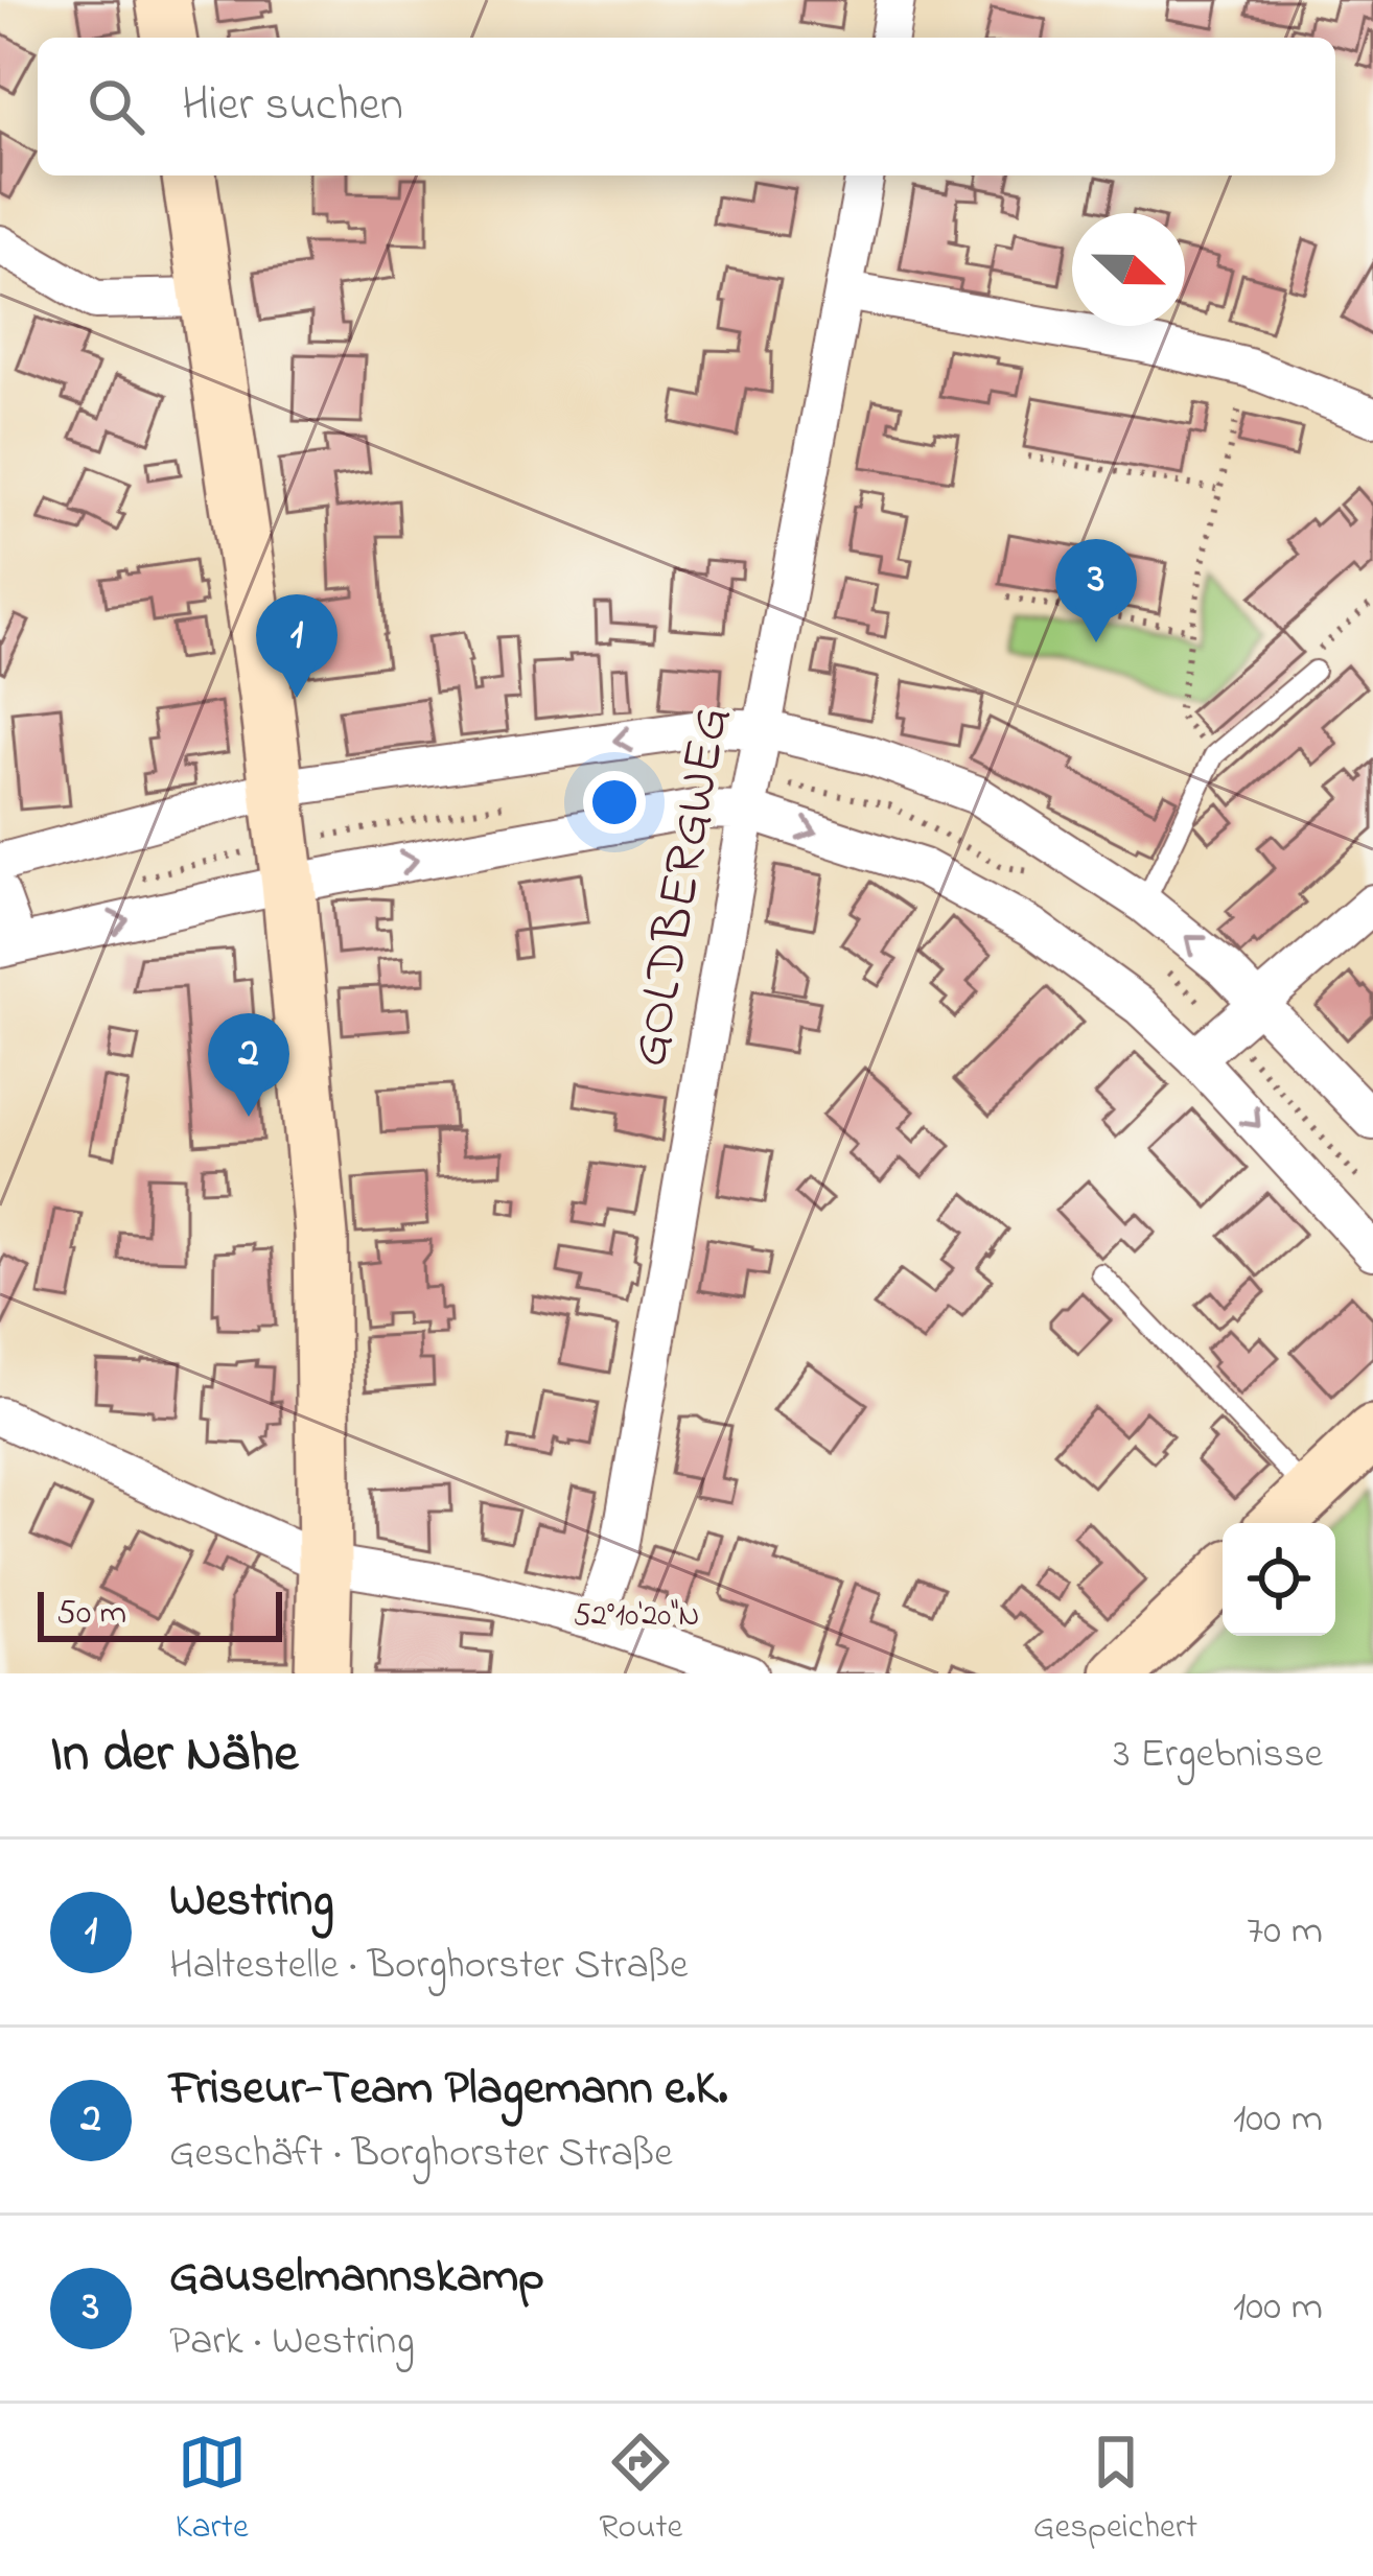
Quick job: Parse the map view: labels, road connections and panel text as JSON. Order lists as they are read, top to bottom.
{
  "streets": {
    "street": ["GOLDBERGWEG"]
  },
  "scale_bar": "50 m",
  "north": "right",
  "page": {
    "search": "Hier suchen",
    "pins": ["3", "1", "2"],
    "scale": "50 m",
    "heading": ["In der Nähe", "3 Ergebnisse"],
    "list": [
      {
        "mark": "1",
        "name": "Westring",
        "note": "Haltestelle · Borghorster Straße",
        "value": "70 m"
      },
      {
        "mark": "2",
        "name": "Friseur-Team Plagemann e.K.",
        "note": "Geschäft · Borghorster Straße",
        "value": "100 m"
      },
      {
        "mark": "3",
        "name": "Gauselmannskamp",
        "note": "Park · Westring",
        "value": "100 m"
      }
    ],
    "nav": ["Karte", "Route", "Gespeichert"]
  },
  "coordinates": ["52°10'20\"N"]
}
